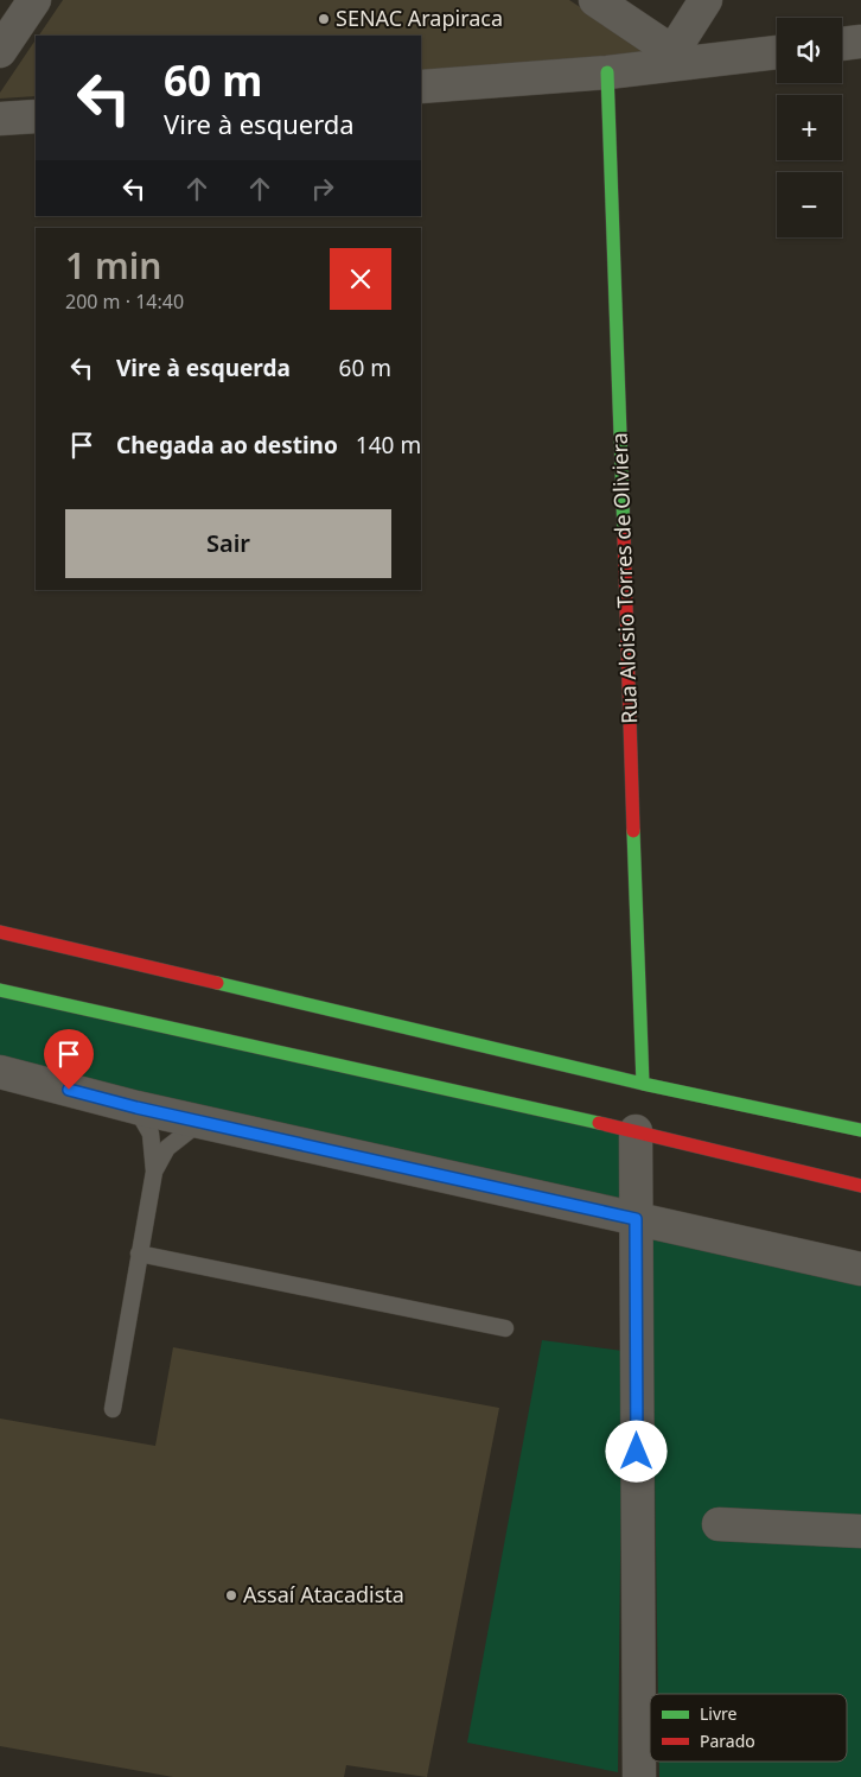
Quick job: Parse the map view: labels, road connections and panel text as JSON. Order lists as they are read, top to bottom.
{
  "streets": {
    "main road": ["Rua Aloisio Torres de Oliviera"]
  },
  "places": ["SENAC Arapiraca", "Assaí Atacadista"],
  "legend": ["Livre", "Parado"],
  "page": {
    "map_buttons": ["+", "−"],
    "turn": ["60 m", "Vire à esquerda"],
    "heading": ["1 min", "200 m · 14:40"],
    "list": [
      {
        "name": "Vire à esquerda",
        "value": "60 m"
      },
      {
        "name": "Chegada ao destino",
        "value": "140 m"
      }
    ],
    "buttons": "Sair"
  }
}
